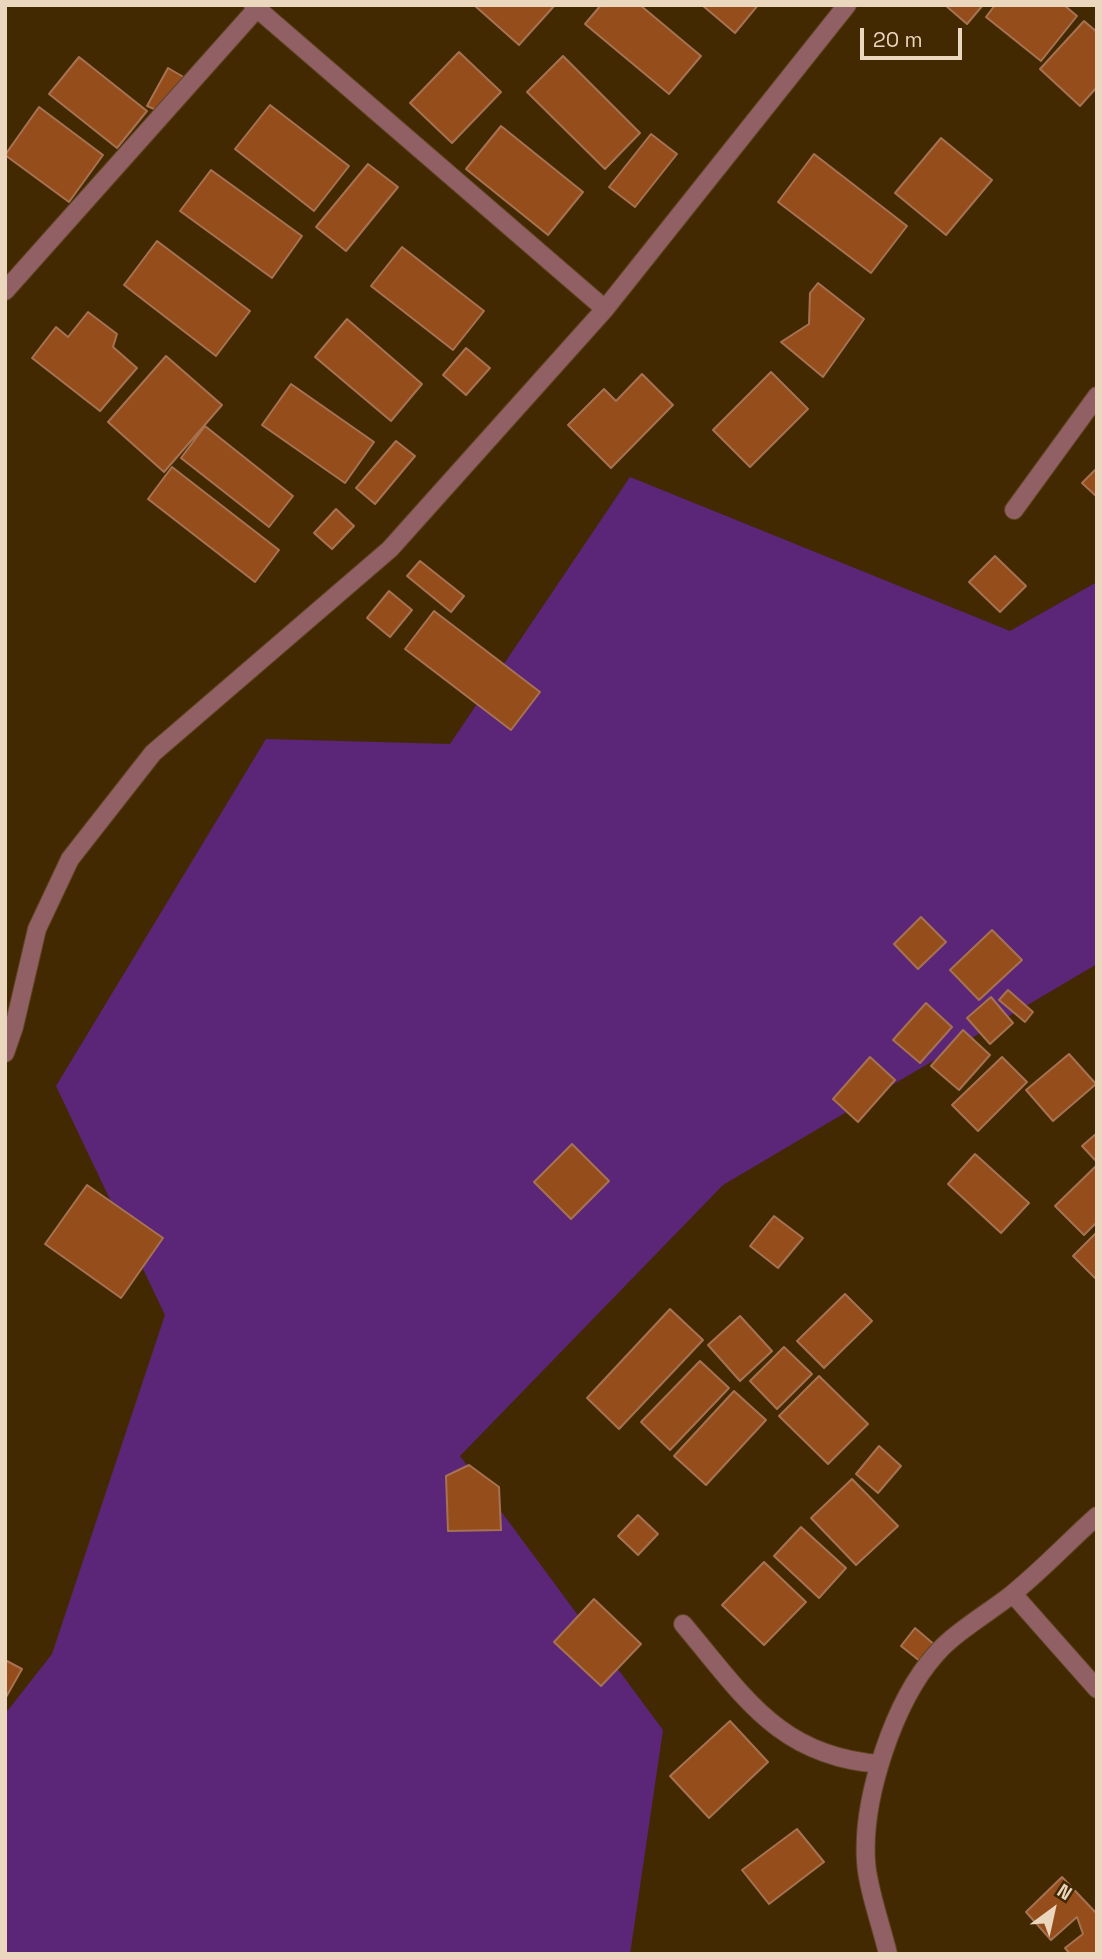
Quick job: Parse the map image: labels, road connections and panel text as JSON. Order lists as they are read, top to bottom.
{
  "scale_bar": "20 m",
  "north": "top right"
}
